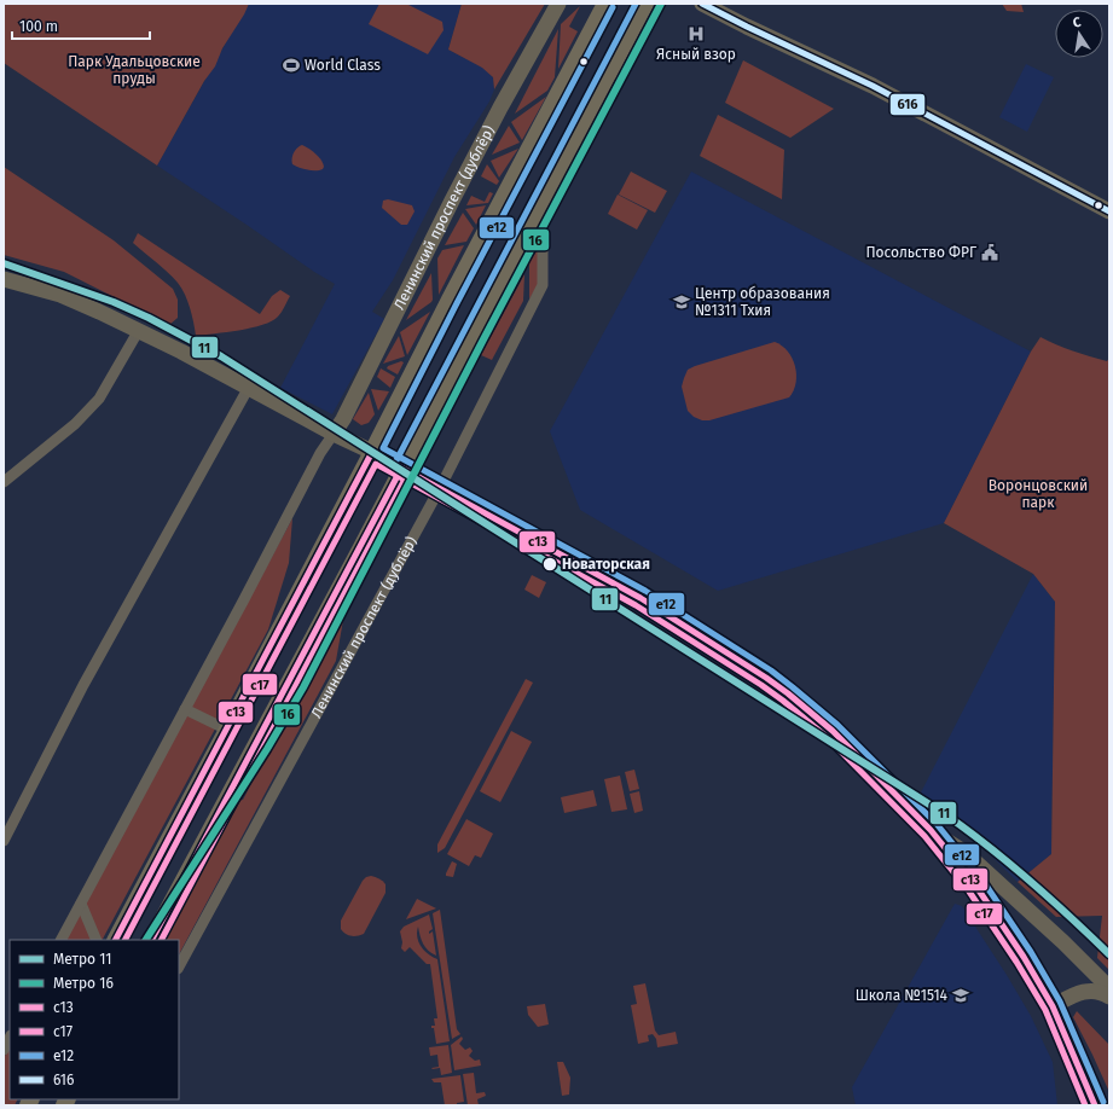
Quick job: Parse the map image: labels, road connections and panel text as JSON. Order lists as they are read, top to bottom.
{
  "streets": {
    "street": ["Ленинский проспект (дублёр)"]
  },
  "parks": ["Парк Удальцовские пруды", "Воронцовский парк"],
  "places": {
    "hospital": ["Ясный взор"],
    "sports": ["World Class"],
    "public building": ["Посольство ФРГ"],
    "school or university": ["Центр образования №1311 Тхия", "Школа №1514"],
    "other": ["Новаторская"]
  },
  "lines": [
    "metro line 16",
    "transit line е12",
    "transit line 616",
    "metro line 11",
    "transit line с13",
    "transit line с17"
  ],
  "legend": [
    "Метро 11",
    "Метро 16",
    "с13",
    "с17",
    "е12",
    "616"
  ],
  "scale_bar": "100 m",
  "north": "top"
}
